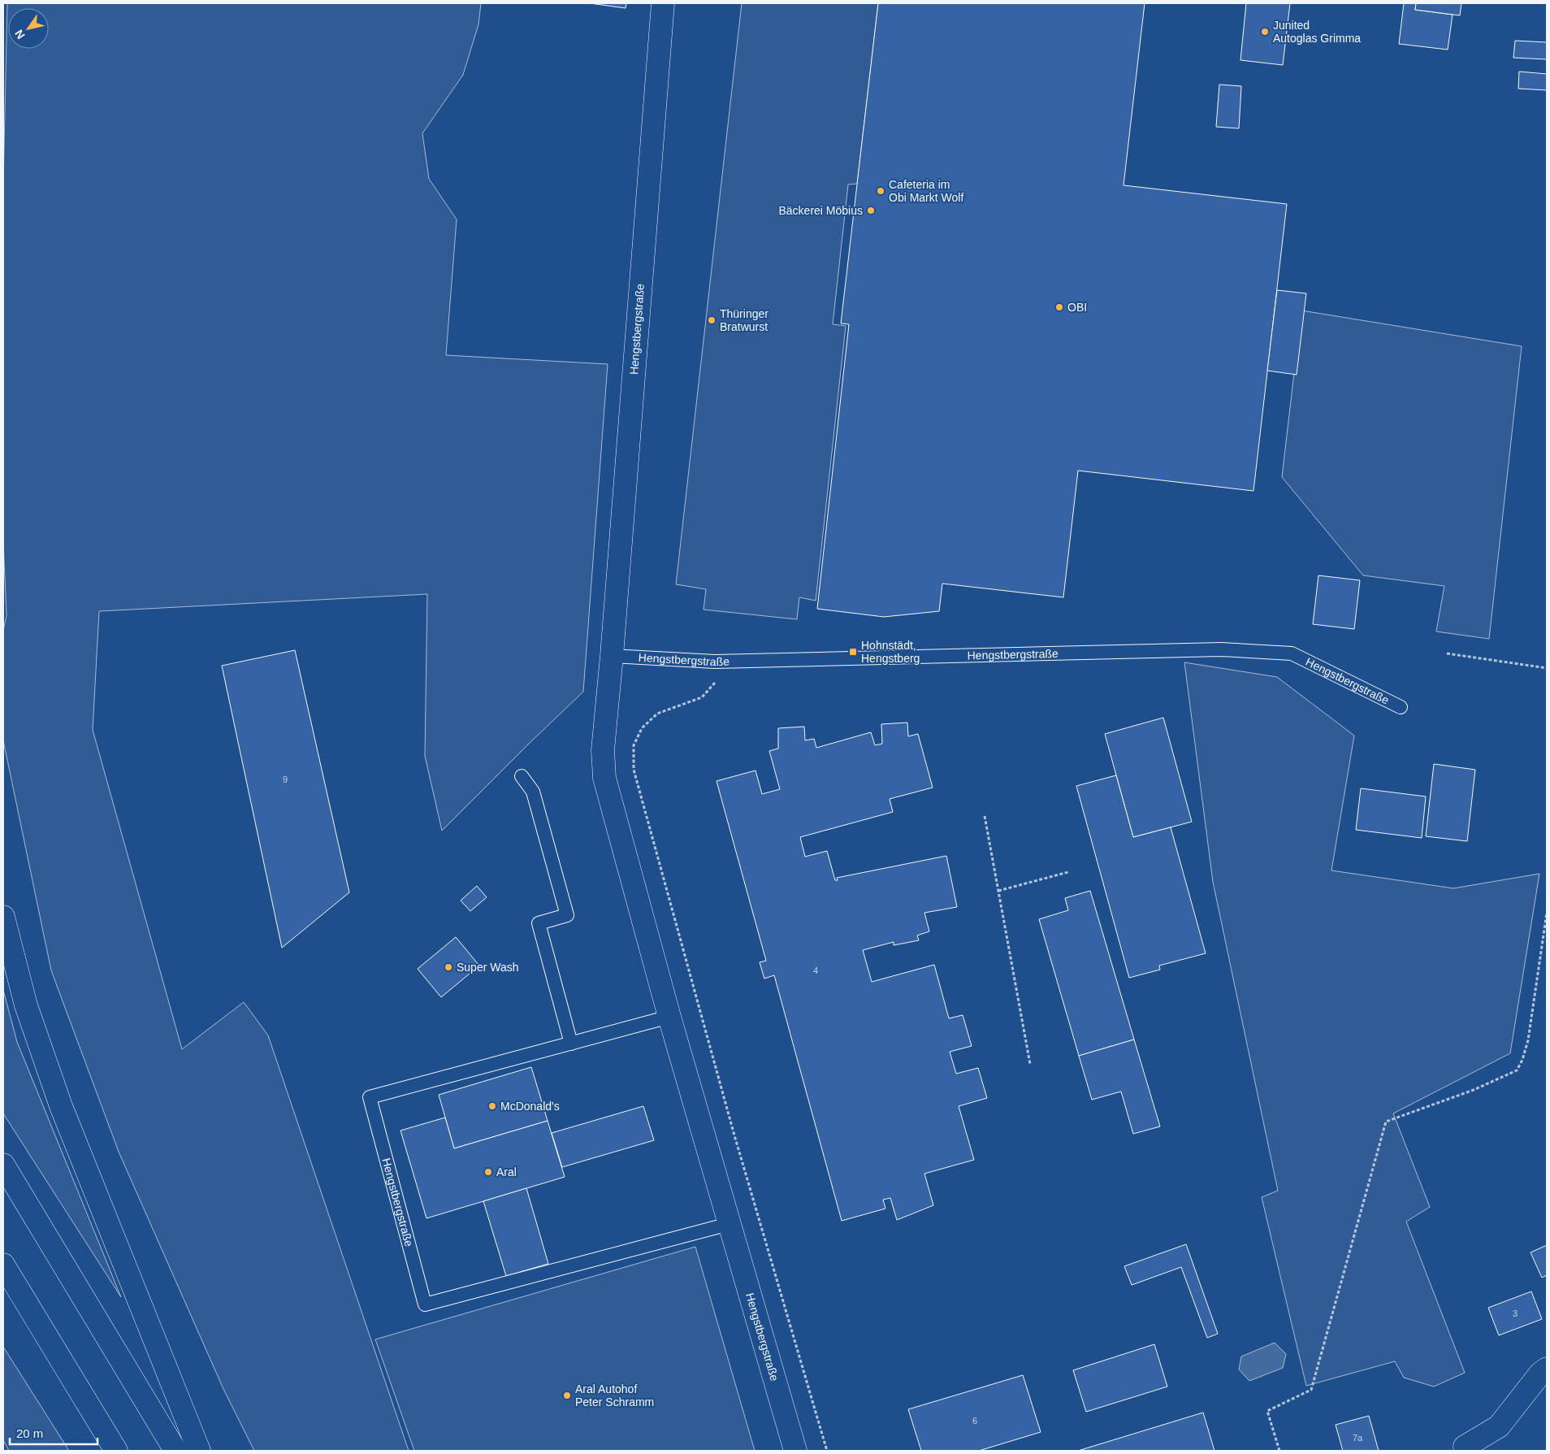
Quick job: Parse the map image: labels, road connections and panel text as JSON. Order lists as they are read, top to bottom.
{
  "streets": {
    "main road": ["Hengstbergstraße"]
  },
  "places": {
    "other": [
      "Junited Autoglas Grimma",
      "Cafeteria im Obi Markt Wolf",
      "Bäckerei Möbius",
      "OBI",
      "Thüringer Bratwurst",
      "Super Wash",
      "McDonald's",
      "Aral",
      "Aral Autohof Peter Schramm"
    ],
    "transit": ["Hohnstädt, Hengstberg"]
  },
  "house_numbers": [
    "9",
    "4",
    "3",
    "6",
    "7a"
  ],
  "scale_bar": "20 m",
  "north": "bottom left"
}
